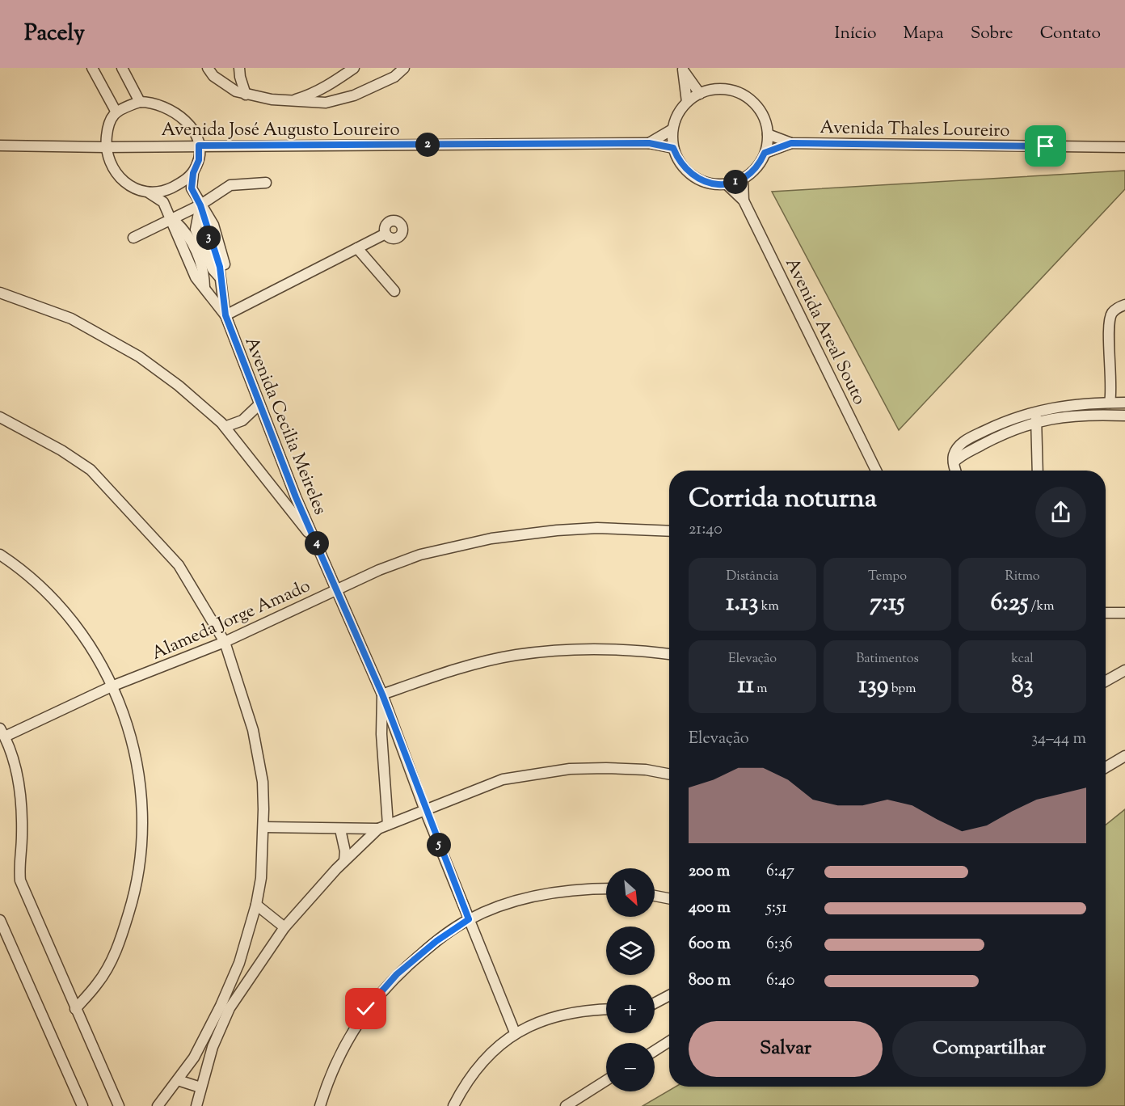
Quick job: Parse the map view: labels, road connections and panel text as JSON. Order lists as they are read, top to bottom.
{
  "streets": {
    "street": [
      "Avenida Thales Loureiro",
      "Avenida José Augusto Loureiro",
      "Avenida Areal Souto",
      "Avenida Cecilia Meireles",
      "Alameda Jorge Amado"
    ]
  },
  "crossings": [
    ["Avenida Thales Loureiro", "Avenida José Augusto Loureiro"],
    ["Avenida Thales Loureiro", "Avenida Areal Souto"],
    ["Avenida José Augusto Loureiro", "Avenida Areal Souto"],
    ["Avenida Cecilia Meireles", "Alameda Jorge Amado"]
  ],
  "north": "bottom right",
  "page": {
    "header": "Pacely",
    "nav": [
      "Início",
      "Mapa",
      "Sobre",
      "Contato"
    ],
    "pins": [
      "2",
      "1",
      "3",
      "4",
      "5"
    ],
    "heading": ["Corrida noturna", "21:40"],
    "stats": [
      ["Distância", "1.13 km"],
      ["Tempo", "7:15"],
      ["Ritmo", "6:25 /km"],
      ["Elevação", "11 m"],
      ["Batimentos", "139 bpm"],
      ["kcal", "83"]
    ],
    "chart": ["Elevação", "34–44 m"],
    "list": [
      {
        "name": "200 m",
        "note": "6:47"
      },
      {
        "name": "400 m",
        "note": "5:51"
      },
      {
        "name": "600 m",
        "note": "6:36"
      },
      {
        "name": "800 m",
        "note": "6:40"
      }
    ],
    "map_buttons": ["+", "−"],
    "buttons": ["Salvar", "Compartilhar"]
  }
}
